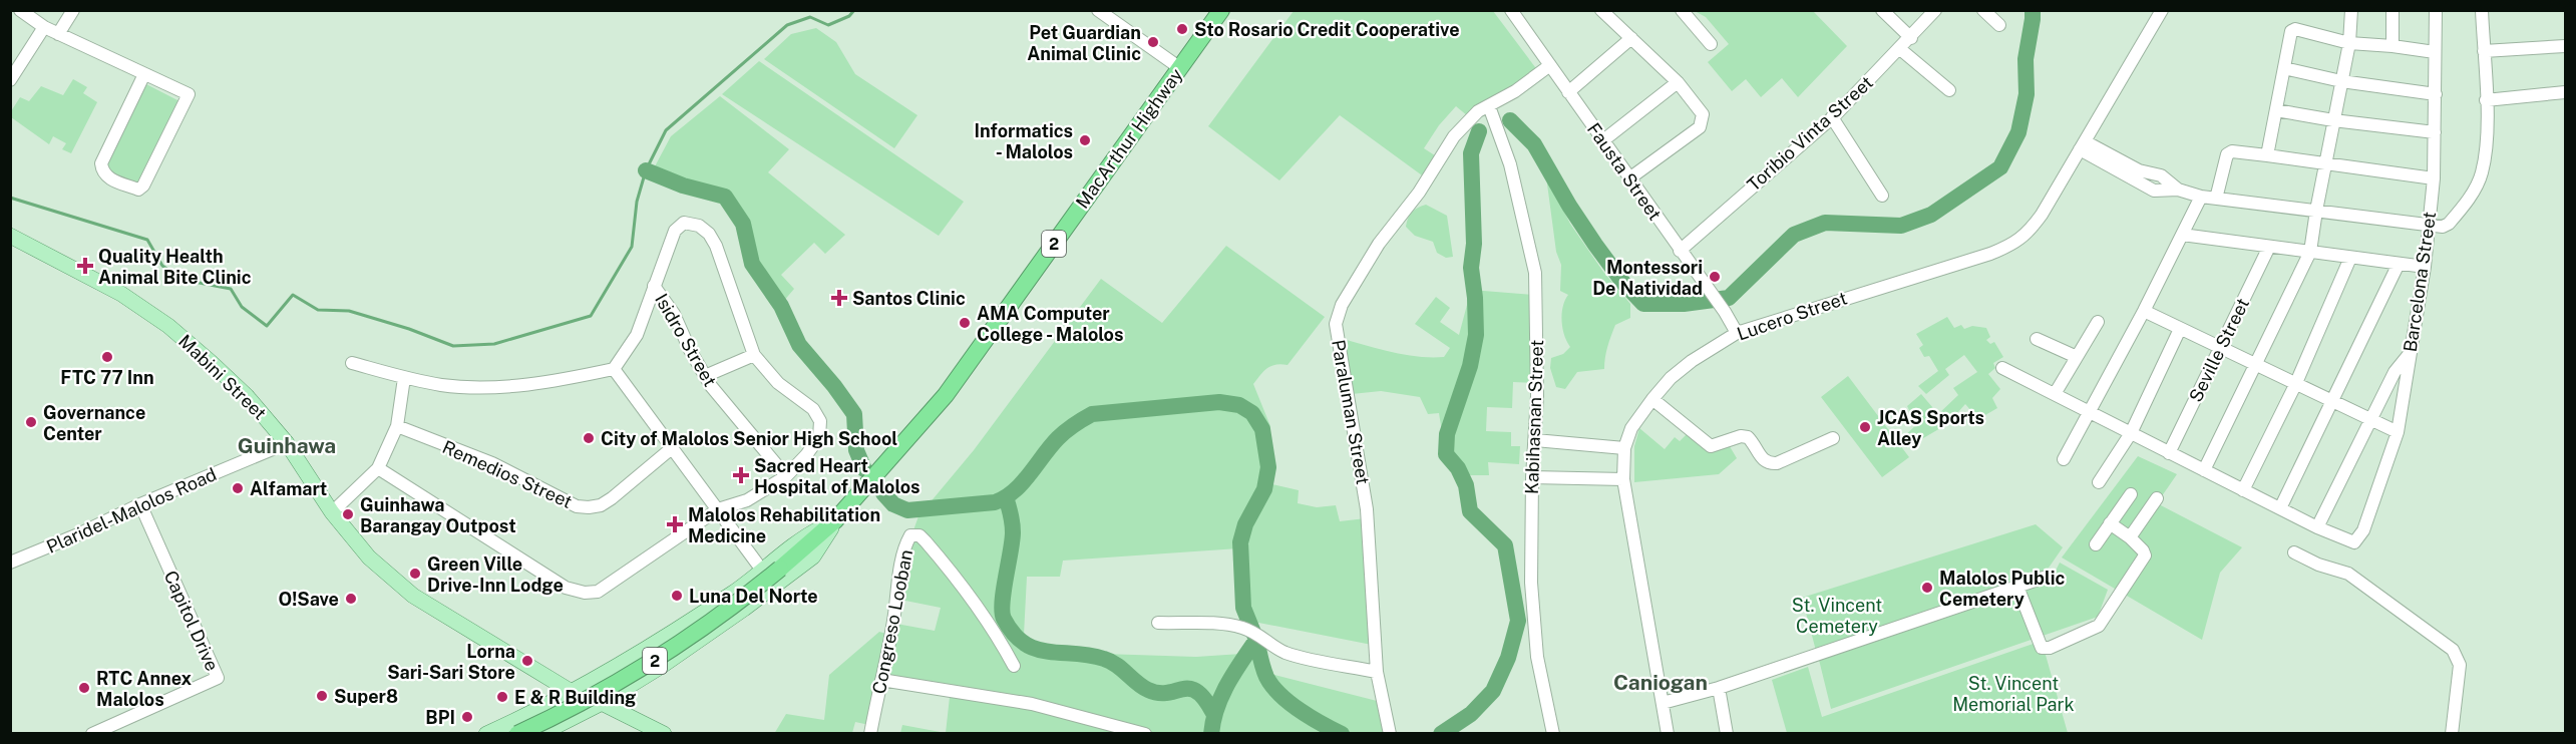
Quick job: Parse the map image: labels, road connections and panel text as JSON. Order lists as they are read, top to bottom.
{
  "streets": {
    "highway": ["MacArthur Highway", "2"],
    "main road": ["Mabini Street"],
    "street": [
      "Toribio Vinta Street",
      "Fausta Street",
      "Barcelona Street",
      "Lucero Street",
      "Isidro Street",
      "Seville Street",
      "Paraluman Street",
      "Kabihasnan Street",
      "Remedios Street",
      "Plaridel-Malolos Road",
      "Capitol Drive",
      "Congreso Looban"
    ]
  },
  "crossings": [
    ["Toribio Vinta Street", "Fausta Street"],
    ["MacArthur Highway", "Mabini Street"],
    ["Fausta Street", "Lucero Street"],
    ["Fausta Street", "Paraluman Street"],
    ["Mabini Street", "Plaridel-Malolos Road"],
    ["Paraluman Street", "Kabihasnan Street"],
    ["Plaridel-Malolos Road", "Capitol Drive"]
  ],
  "districts": ["Guinhawa", "Caniogan"],
  "parks": ["St. Vincent Cemetery", "St. Vincent Memorial Park"],
  "places": {
    "other": [
      "Sto Rosario Credit Cooperative",
      "Pet Guardian Animal Clinic",
      "Informatics - Malolos",
      "Montessori De Natividad",
      "AMA Computer College - Malolos",
      "FTC 77 Inn",
      "Governance Center",
      "JCAS Sports Alley",
      "City of Malolos Senior High School",
      "Alfamart",
      "Guinhawa Barangay Outpost",
      "Green Ville Drive-Inn Lodge",
      "Malolos Public Cemetery",
      "Luna Del Norte",
      "O!Save",
      "Lorna Sari-Sari Store",
      "RTC Annex Malolos",
      "Super8",
      "E & R Building",
      "BPI"
    ],
    "health": [
      "Quality Health Animal Bite Clinic",
      "Santos Clinic",
      "Sacred Heart Hospital of Malolos",
      "Malolos Rehabilitation Medicine"
    ]
  }
}
